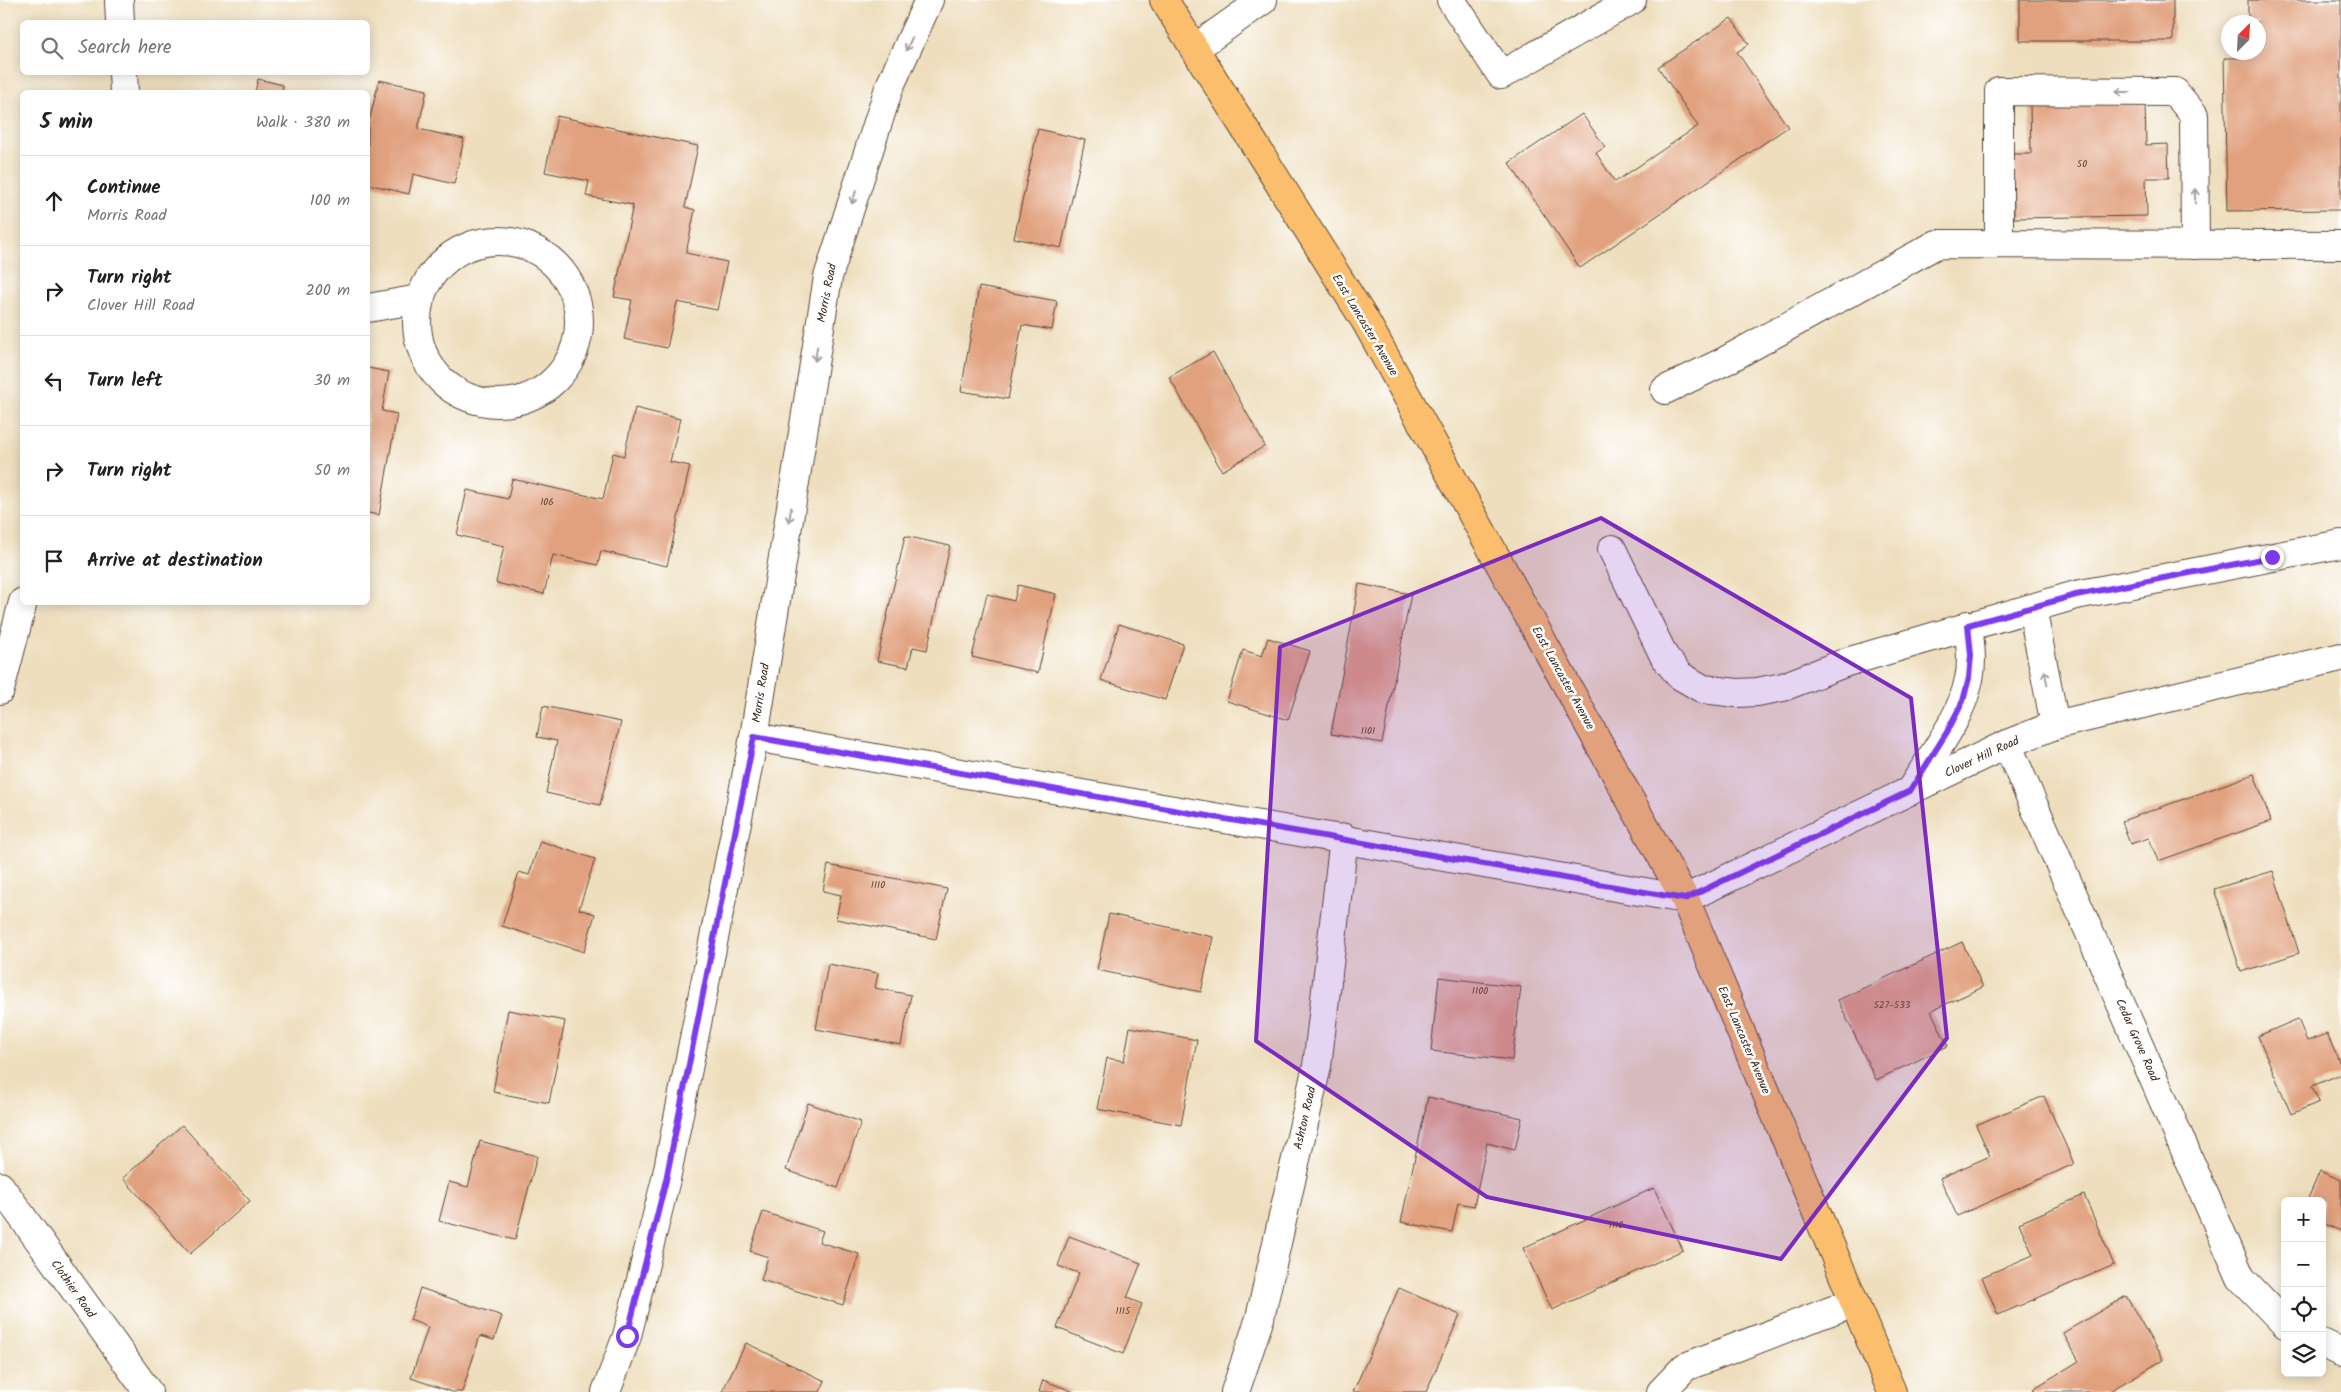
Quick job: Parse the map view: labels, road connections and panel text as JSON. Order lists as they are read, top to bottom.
{
  "streets": {
    "highway": ["East Lancaster Avenue"],
    "street": [
      "Morris Road",
      "Clover Hill Road",
      "Cedar Grove Road",
      "Ashton Road",
      "Clothier Road"
    ]
  },
  "crossings": [
    ["East Lancaster Avenue", "Clover Hill Road"],
    ["Clover Hill Road", "Cedar Grove Road"]
  ],
  "one_way": ["Morris Road"],
  "house_numbers": [
    "50",
    "106",
    "1101",
    "1110",
    "1100",
    "527-533",
    "1110",
    "1115"
  ],
  "north": "top right",
  "page": {
    "search": "Search here",
    "heading": ["5 min", "Walk · 380 m"],
    "list": [
      ["Continue", "Morris Road", "100 m"],
      ["Turn right", "Clover Hill Road", "200 m"],
      ["Turn left", "30 m"],
      ["Turn right", "50 m"],
      "Arrive at destination"
    ],
    "map_buttons": ["+", "−"]
  }
}
